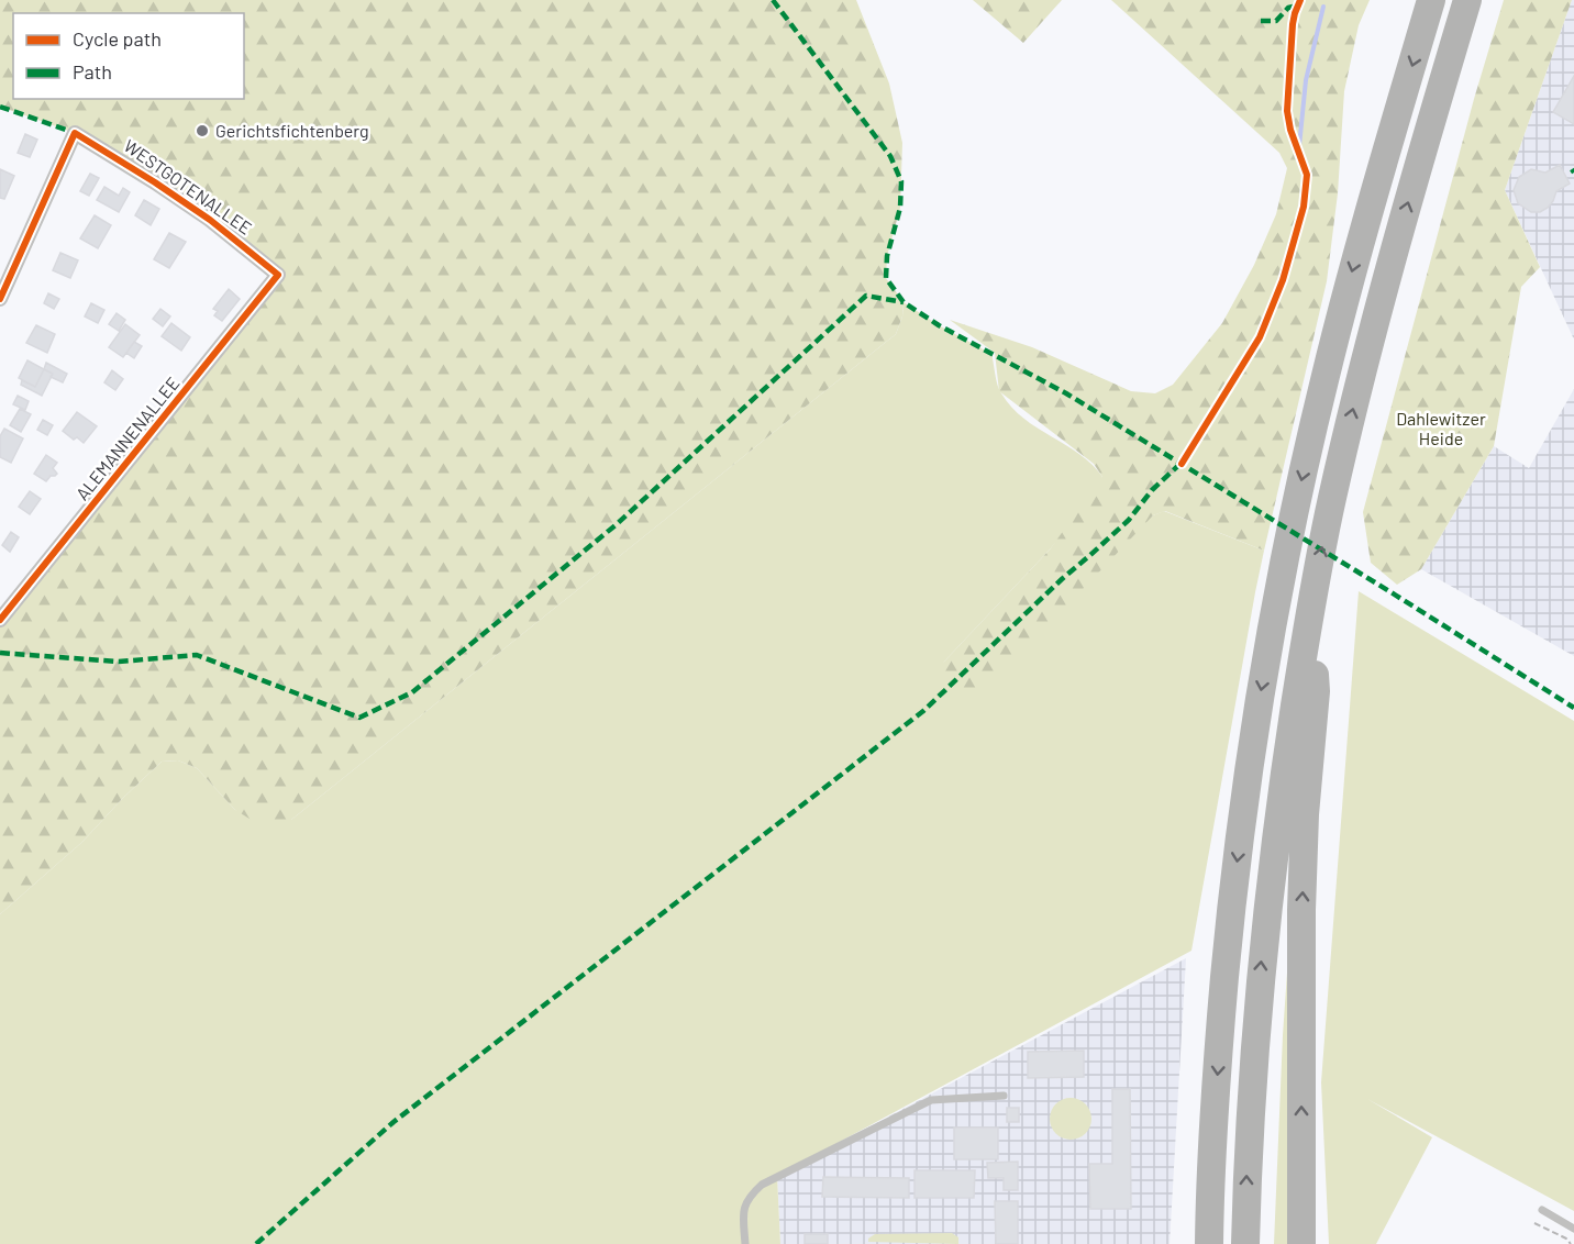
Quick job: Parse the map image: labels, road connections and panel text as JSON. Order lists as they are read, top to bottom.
{
  "streets": {
    "street": ["WESTGOTENALLEE", "ALEMANNENALLEE"]
  },
  "crossings": [
    ["WESTGOTENALLEE", "ALEMANNENALLEE"]
  ],
  "parks": ["Dahlewitzer Heide"],
  "places": ["Gerichtsfichtenberg"],
  "legend": ["Cycle path", "Path"]
}
